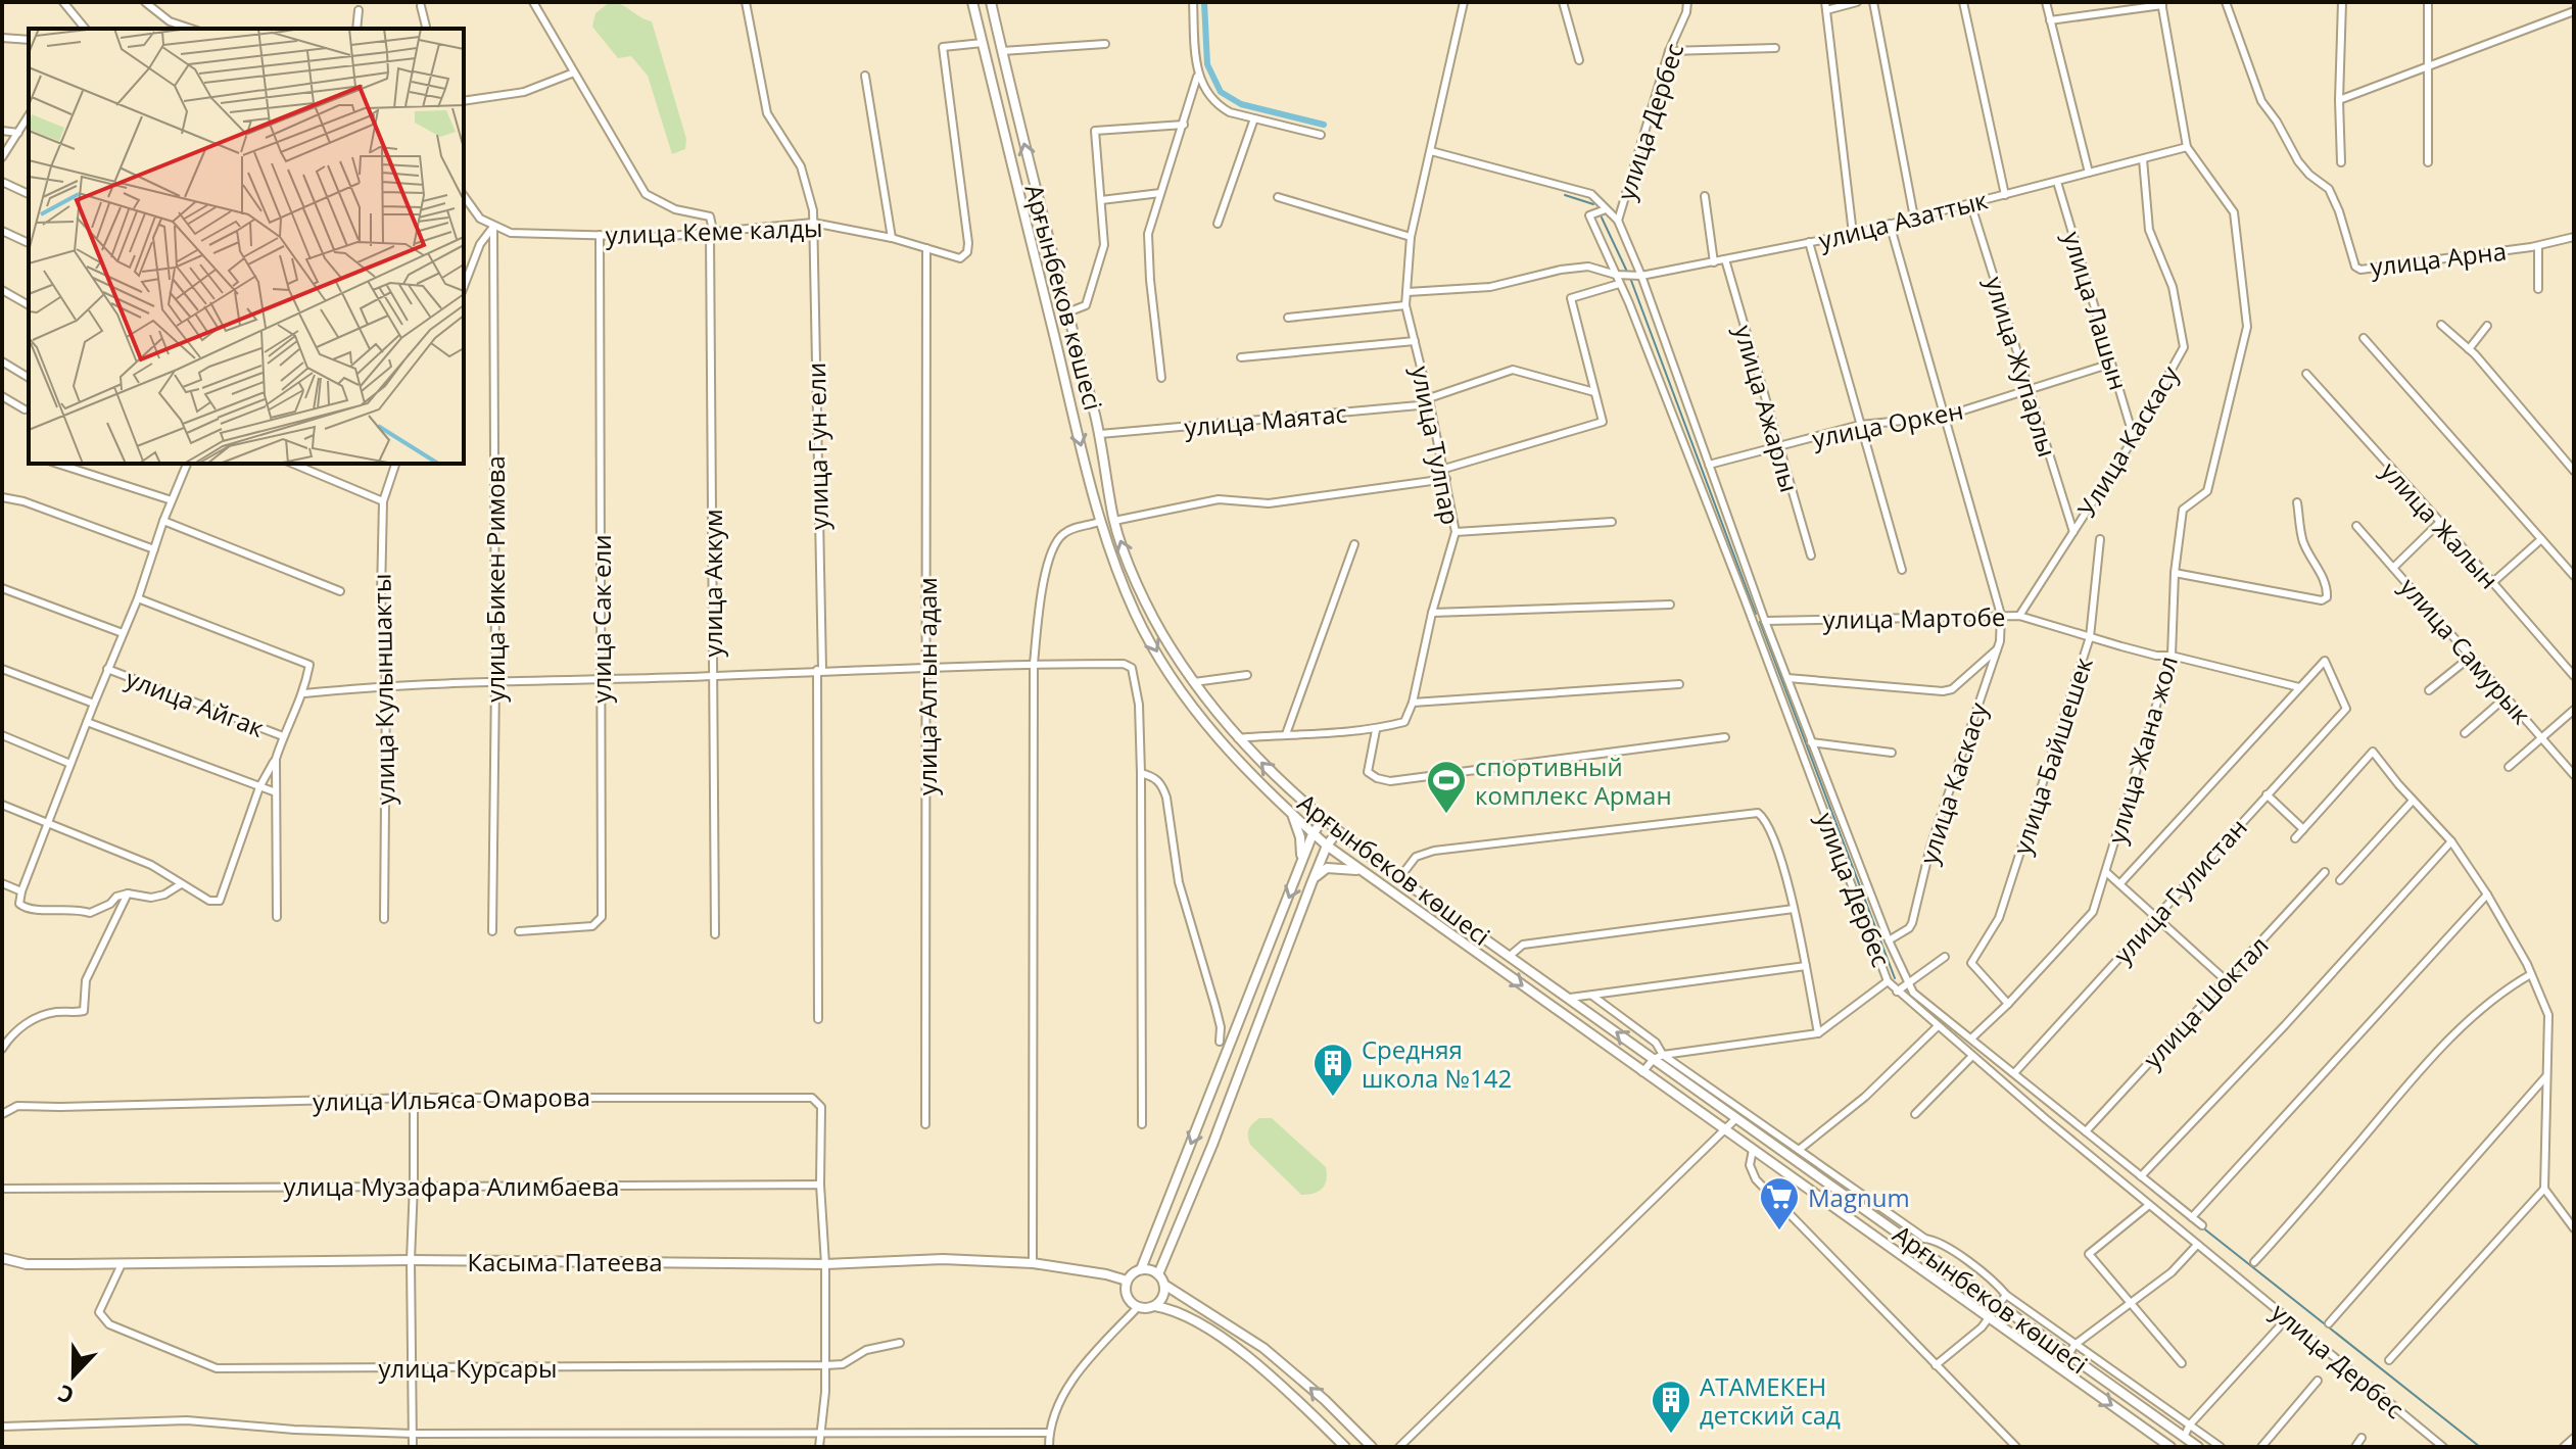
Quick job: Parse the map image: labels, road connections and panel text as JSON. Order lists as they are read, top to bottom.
{
  "streets": {
    "main road": ["Арғынбеков көшесі", "Касыма Патеева"],
    "street": [
      "улица Дербес",
      "улица Азаттык",
      "улица Кеме калды",
      "улица Арна",
      "улица Лашын",
      "улица Жупарлы",
      "улица Ажарлы",
      "улица Маятас",
      "улица Оркен",
      "Улица Каскасу",
      "улица Тулпар",
      "улица Гун ели",
      "улица Жалын",
      "улица Бикен Римова",
      "улица Аккум",
      "улица Мартобе",
      "улица Сак ели",
      "улица Самурык",
      "улица Алтын адам",
      "улица Кулыншакты",
      "улица Айгак",
      "улица Жана жол",
      "улица Байшешек",
      "улица Каскасу",
      "улица Гулистан",
      "улица Шоктал",
      "улица Ильяса Омарова",
      "улица Музафара Алимбаева",
      "улица Курсары"
    ]
  },
  "crossings": [
    ["улица Дербес", "улица Азаттык"],
    ["улица Дербес", "улица Оркен"],
    ["улица Дербес", "улица Мартобе"],
    ["улица Дербес", "улица Жана жол"],
    ["улица Дербес", "улица Каскасу"],
    ["улица Дербес", "улица Гулистан"],
    ["улица Дербес", "улица Шоктал"],
    ["улица Азаттык", "улица Лашын"],
    ["улица Азаттык", "улица Жупарлы"],
    ["улица Азаттык", "улица Ажарлы"],
    ["улица Азаттык", "Улица Каскасу"],
    ["улица Азаттык", "улица Тулпар"],
    ["улица Азаттык", "улица Жана жол"],
    ["улица Кеме калды", "Арғынбеков көшесі"],
    ["улица Кеме калды", "улица Гун ели"],
    ["улица Кеме калды", "улица Бикен Римова"],
    ["улица Кеме калды", "улица Аккум"],
    ["улица Кеме калды", "улица Сак ели"],
    ["улица Кеме калды", "улица Алтын адам"],
    ["Арғынбеков көшесі", "улица Маятас"],
    ["улица Лашын", "улица Оркен"],
    ["улица Лашын", "Улица Каскасу"],
    ["улица Жупарлы", "улица Оркен"],
    ["улица Жупарлы", "Улица Каскасу"],
    ["улица Ажарлы", "улица Оркен"],
    ["улица Маятас", "улица Тулпар"],
    ["Улица Каскасу", "улица Мартобе"],
    ["улица Мартобе", "улица Жана жол"],
    ["улица Мартобе", "улица Байшешек"],
    ["улица Мартобе", "улица Каскасу"],
    ["улица Мартобе", "улица Гулистан"],
    ["улица Жана жол", "улица Байшешек"],
    ["улица Ильяса Омарова", "улица Музафара Алимбаева"],
    ["Касыма Патеева", "улица Курсары"]
  ],
  "places": {
    "sports": ["спортивный комплекс Арман"],
    "building": ["Средняя школа №142", "АТАМЕКЕН детский сад"],
    "supermarket": ["Magnum"]
  },
  "north": "bottom"
}
